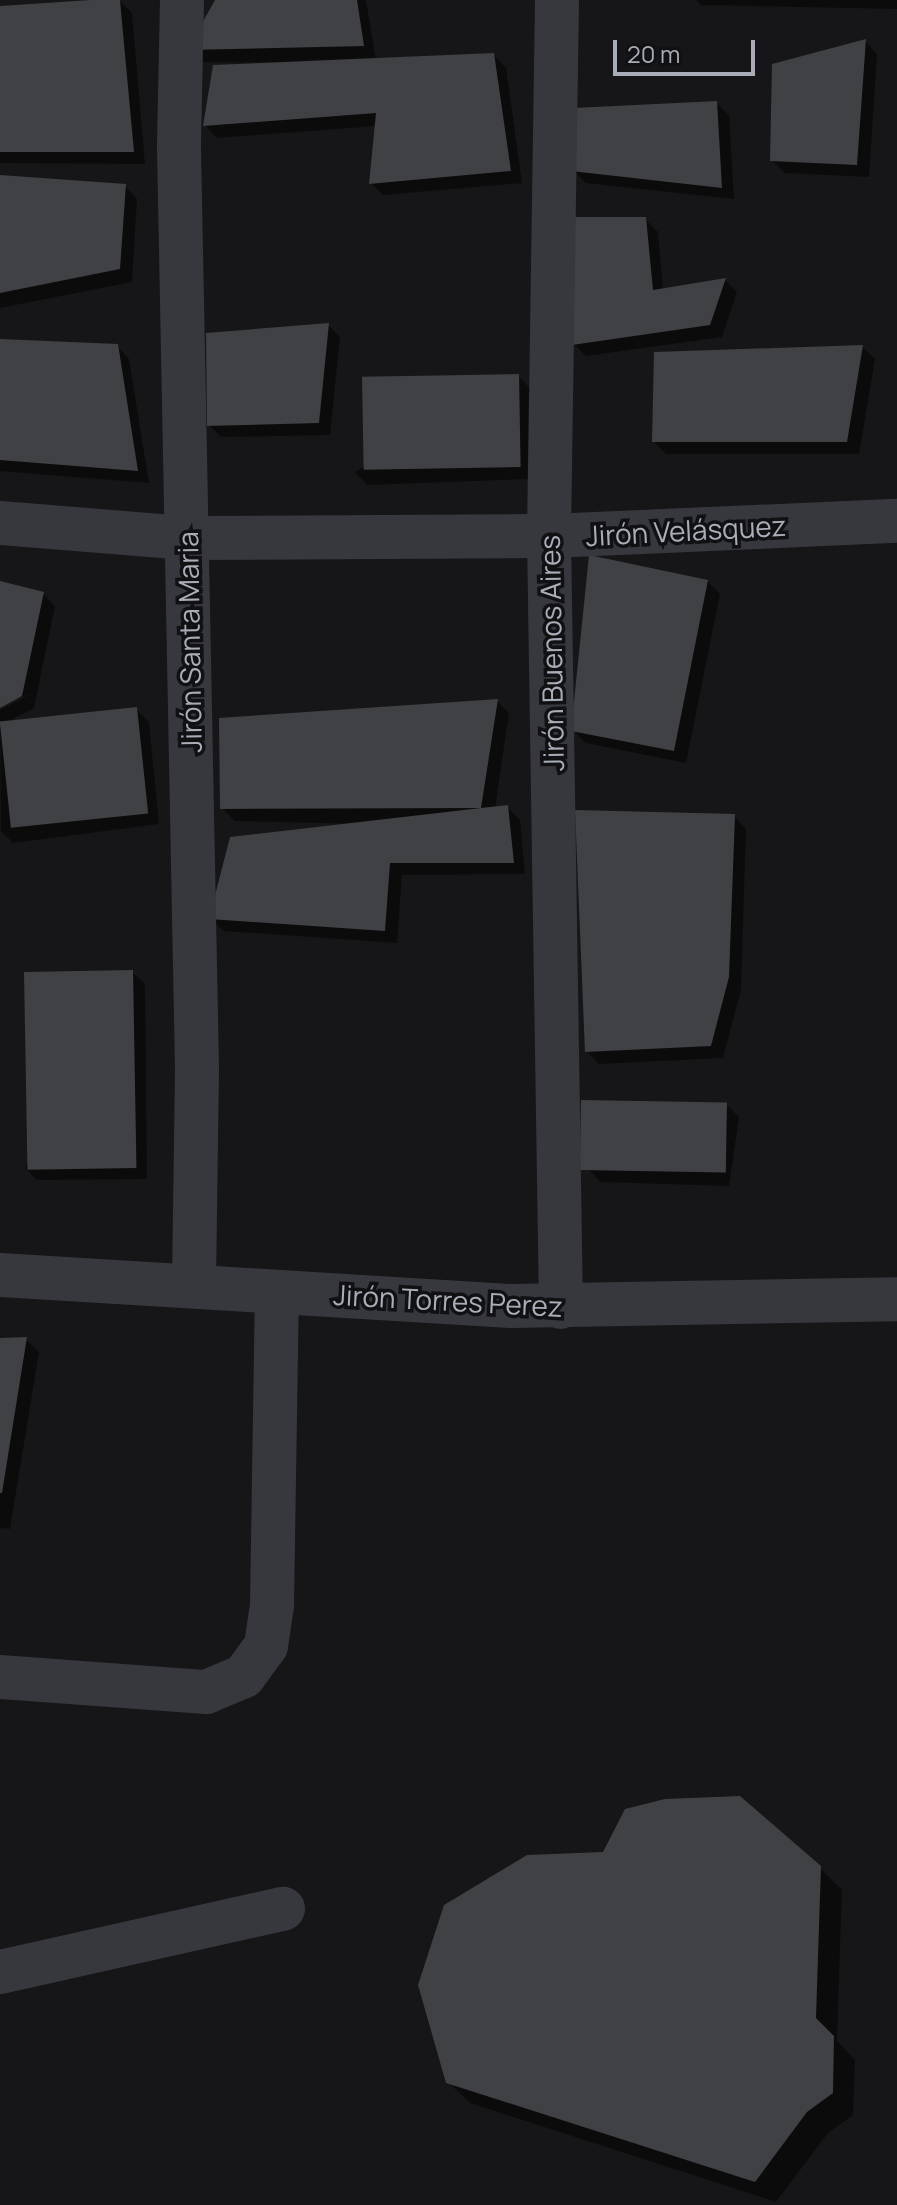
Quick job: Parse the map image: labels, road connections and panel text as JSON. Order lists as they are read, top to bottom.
{
  "streets": {
    "street": [
      "Jirón Velásquez",
      "Jirón Santa Maria",
      "Jirón Buenos Aires",
      "Jirón Torres Perez"
    ]
  },
  "crossings": [
    ["Jirón Velásquez", "Jirón Santa Maria"],
    ["Jirón Velásquez", "Jirón Buenos Aires"],
    ["Jirón Santa Maria", "Jirón Torres Perez"],
    ["Jirón Buenos Aires", "Jirón Torres Perez"]
  ],
  "scale_bar": "20 m"
}
